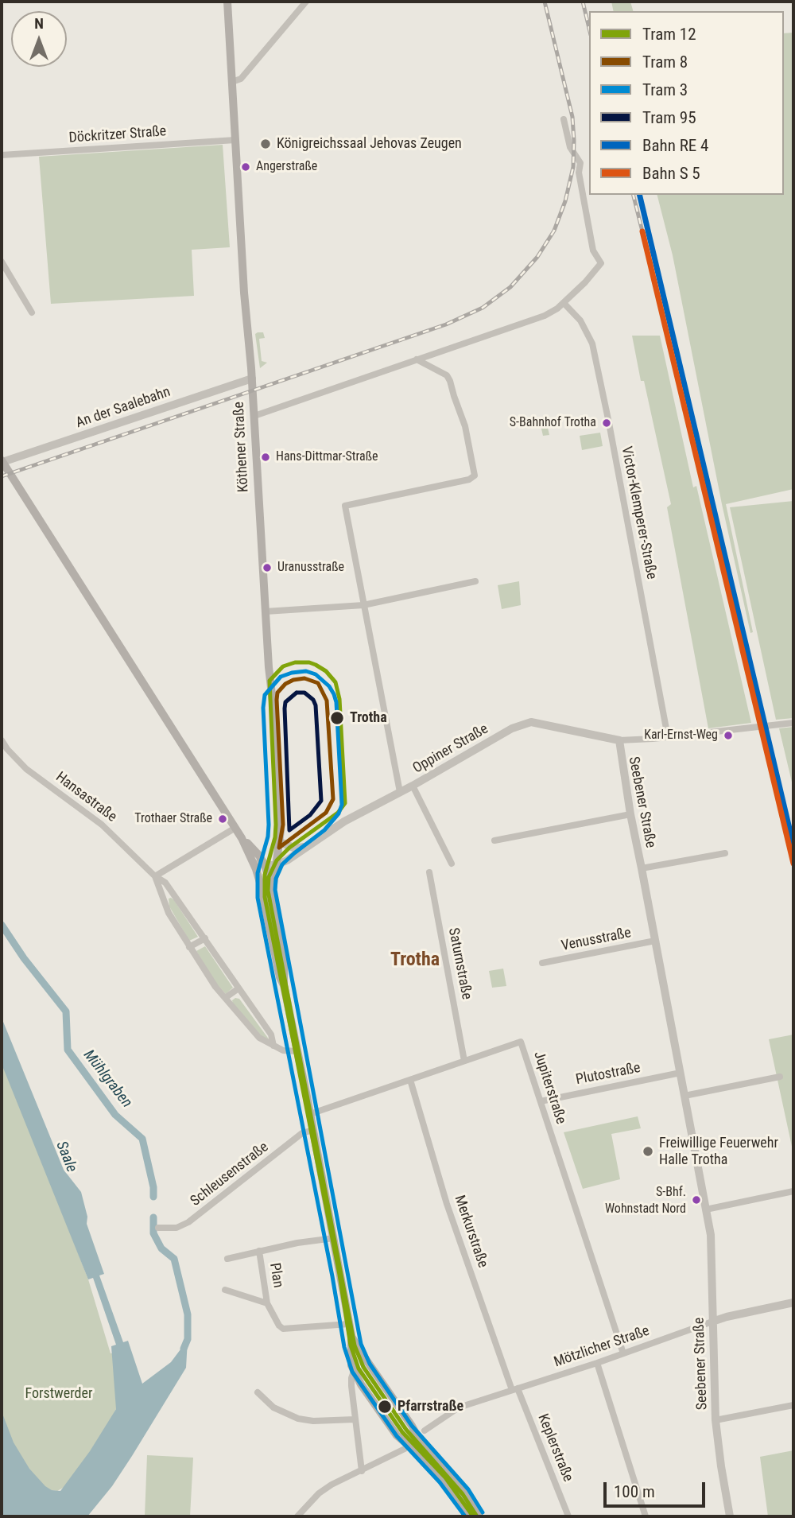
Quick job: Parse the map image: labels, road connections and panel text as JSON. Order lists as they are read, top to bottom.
{
  "streets": {
    "main road": ["Köthener Straße"],
    "street": [
      "Döckritzer Straße",
      "An der Saalebahn",
      "Victor-Klemperer-Straße",
      "Oppiner Straße",
      "Hansastraße",
      "Seebener Straße",
      "Venusstraße",
      "Saturnstraße",
      "Plutostraße",
      "Jupiterstraße",
      "Schleusenstraße",
      "Merkurstraße",
      "Plan",
      "Mötzlicher Straße",
      "Keplerstraße"
    ]
  },
  "crossings": [
    ["Döckritzer Straße", "Köthener Straße"],
    ["An der Saalebahn", "Köthener Straße"],
    ["Köthener Straße", "Oppiner Straße"],
    ["Oppiner Straße", "Seebener Straße"],
    ["Seebener Straße", "Venusstraße"],
    ["Seebener Straße", "Plutostraße"],
    ["Seebener Straße", "Mötzlicher Straße"],
    ["Saturnstraße", "Jupiterstraße"],
    ["Plutostraße", "Jupiterstraße"],
    ["Jupiterstraße", "Merkurstraße"],
    ["Jupiterstraße", "Mötzlicher Straße"],
    ["Merkurstraße", "Mötzlicher Straße"],
    ["Merkurstraße", "Keplerstraße"],
    ["Mötzlicher Straße", "Keplerstraße"]
  ],
  "districts": ["Trotha"],
  "water": ["Mühlgraben", "Saale"],
  "parks": ["Forstwerder"],
  "places": [
    "Königreichssaal Jehovas Zeugen",
    "Angerstraße",
    "S-Bahnhof Trotha",
    "Hans-Dittmar-Straße",
    "Uranusstraße",
    "Trotha",
    "Karl-Ernst-Weg",
    "Trothaer Straße",
    "Freiwillige Feuerwehr Halle Trotha",
    "S-Bhf. Wohnstadt Nord",
    "Pfarrstraße"
  ],
  "lines": [
    "tram line 12",
    "tram line 3",
    "tram line 8",
    "tram line 95"
  ],
  "legend": [
    "Tram 12",
    "Tram 8",
    "Tram 3",
    "Tram 95",
    "Bahn RE 4",
    "Bahn S 5"
  ],
  "scale_bar": "100 m",
  "north": "top"
}
